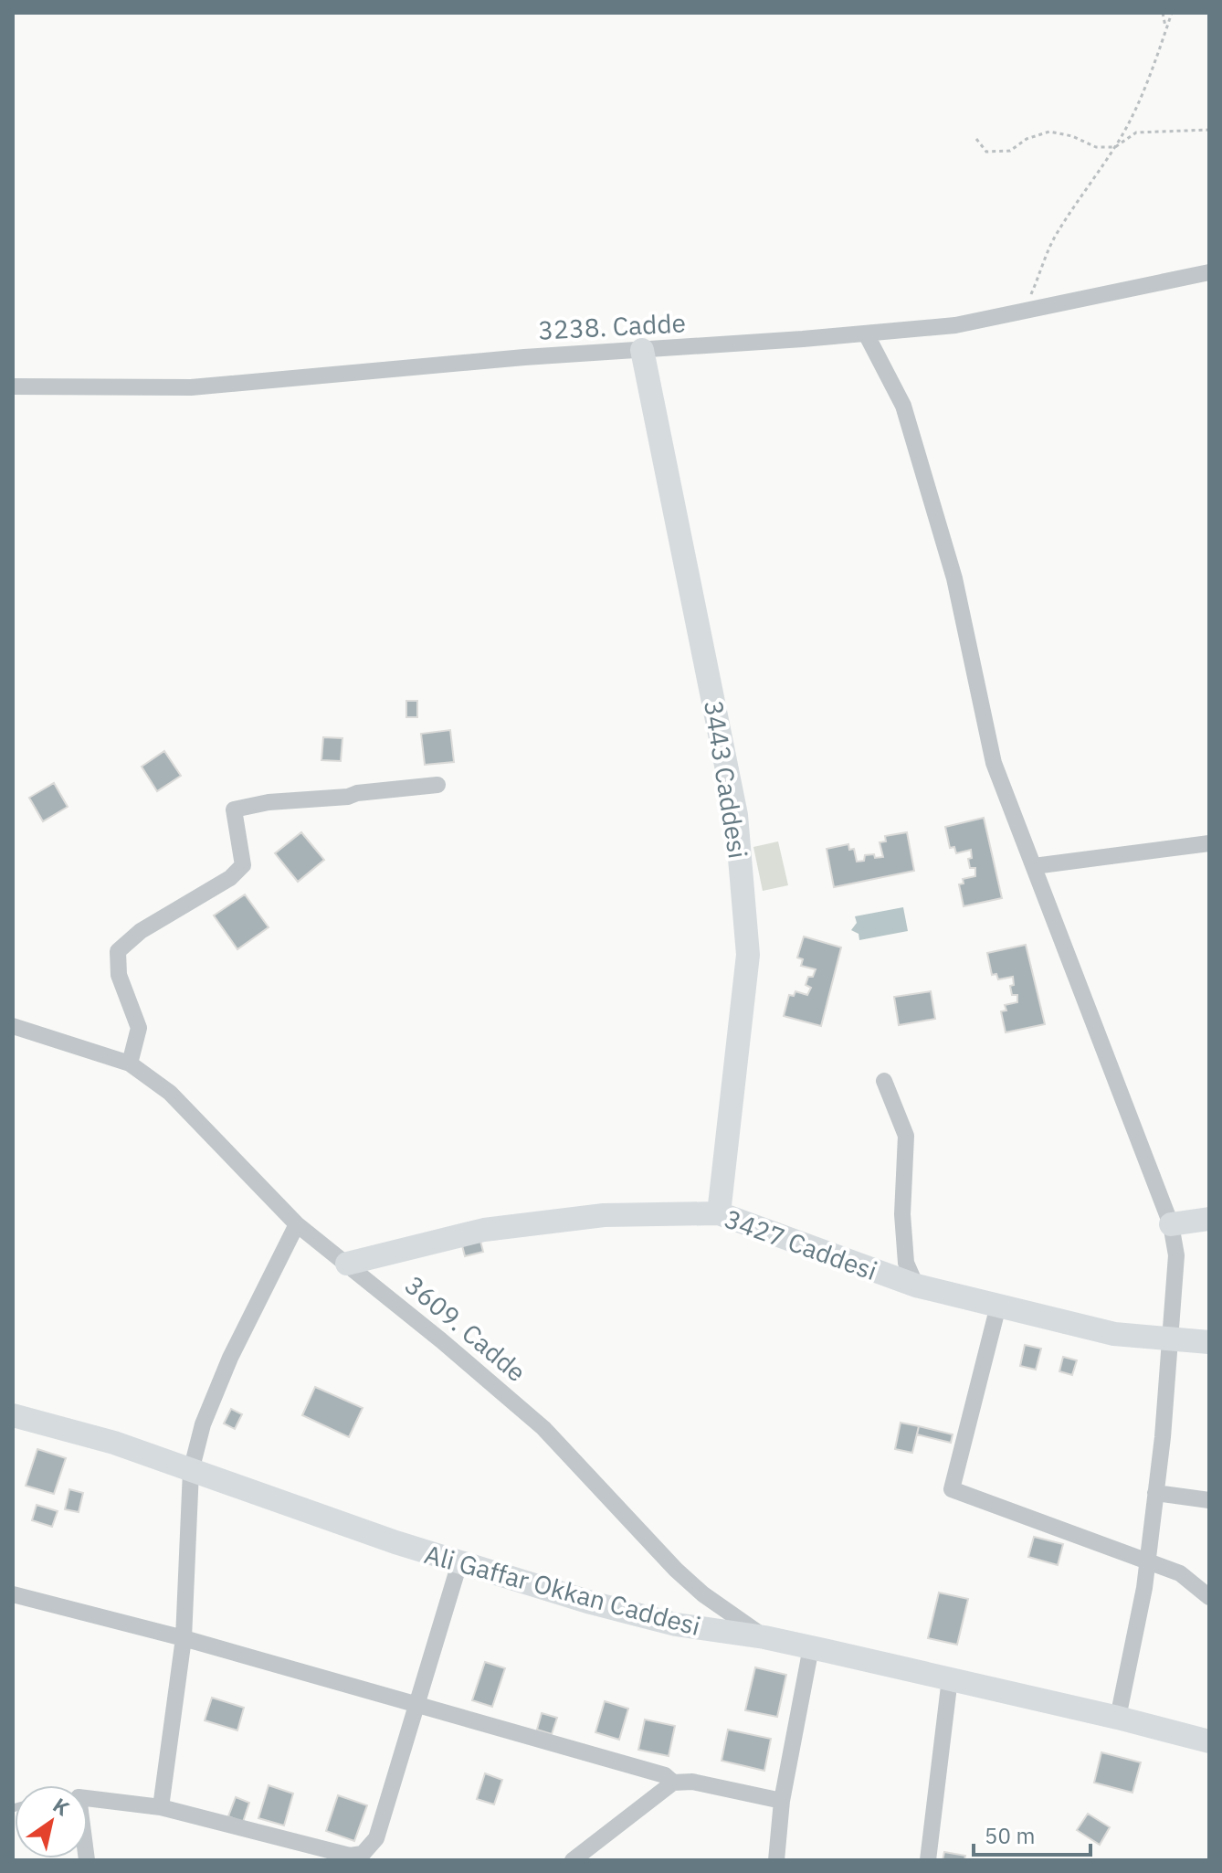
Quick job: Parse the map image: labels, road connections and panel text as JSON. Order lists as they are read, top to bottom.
{
  "streets": {
    "street": [
      "3238. Cadde",
      "3443 Caddesi",
      "3427 Caddesi",
      "3609. Cadde",
      "Ali Gaffar Okkan Caddesi"
    ]
  },
  "crossings": [
    ["3238. Cadde", "3443 Caddesi"],
    ["3443 Caddesi", "3427 Caddesi"],
    ["3427 Caddesi", "3609. Cadde"],
    ["3609. Cadde", "Ali Gaffar Okkan Caddesi"]
  ],
  "scale_bar": "50 m",
  "north": "top right"
}
